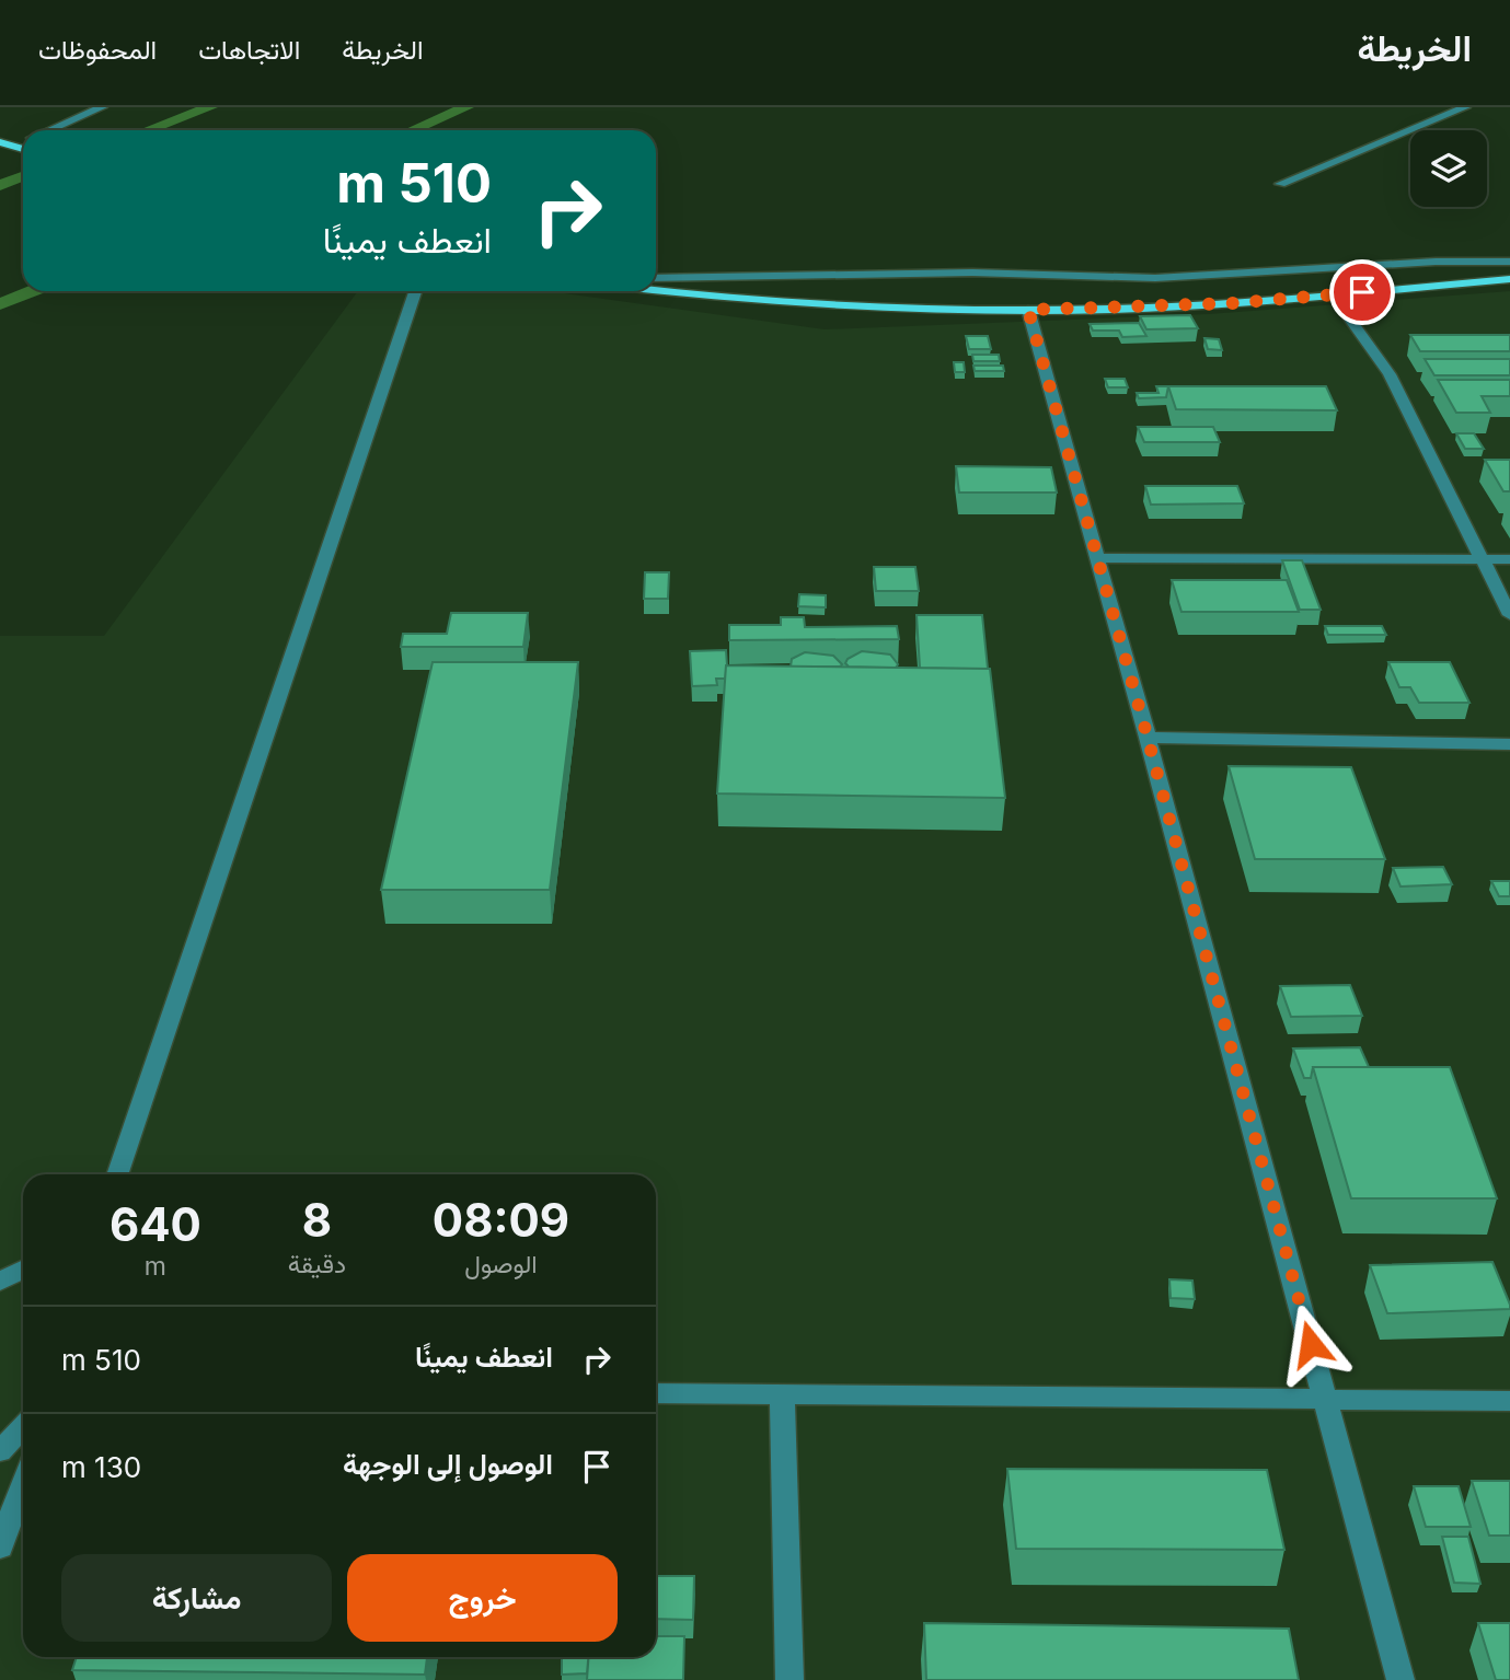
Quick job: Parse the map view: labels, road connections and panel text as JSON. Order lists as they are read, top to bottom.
{
  "page": {
    "header": "الخريطة",
    "nav": ["الخريطة", "الاتجاهات", "المحفوظات"],
    "turn": ["510 m", "انعطف يمينًا"],
    "eta": [
      "08:09",
      "الوصول",
      "8",
      "دقيقة",
      "640",
      "m"
    ],
    "list": [
      {
        "name": "انعطف يمينًا",
        "value": "510 m"
      },
      {
        "name": "الوصول إلى الوجهة",
        "value": "130 m"
      }
    ],
    "buttons": ["خروج", "مشاركة"]
  }
}
